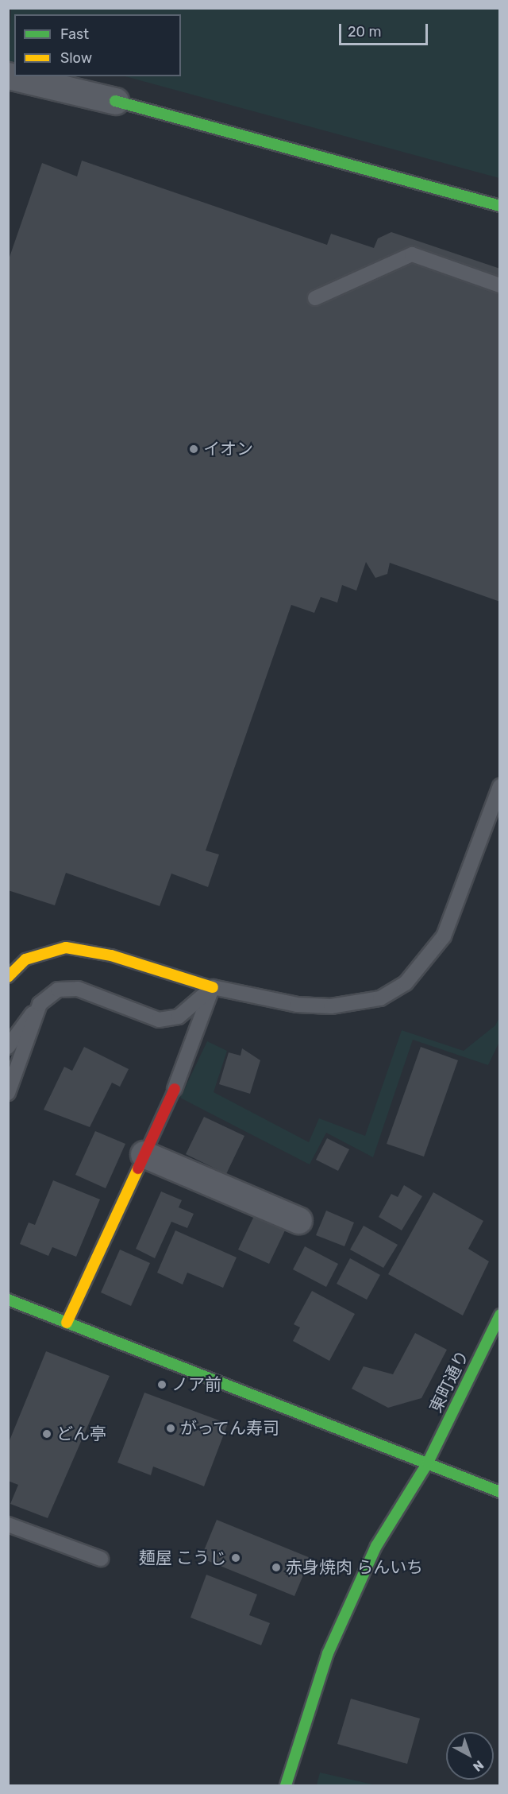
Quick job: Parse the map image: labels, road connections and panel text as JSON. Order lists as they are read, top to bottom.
{
  "streets": {
    "street": ["東町通り"]
  },
  "places": [
    "イオン",
    "ノア前",
    "がってん寿司",
    "どん亭",
    "麺屋 こうじ",
    "赤身焼肉 らんいち"
  ],
  "legend": ["Fast", "Slow"],
  "scale_bar": "20 m",
  "north": "bottom right"
}
